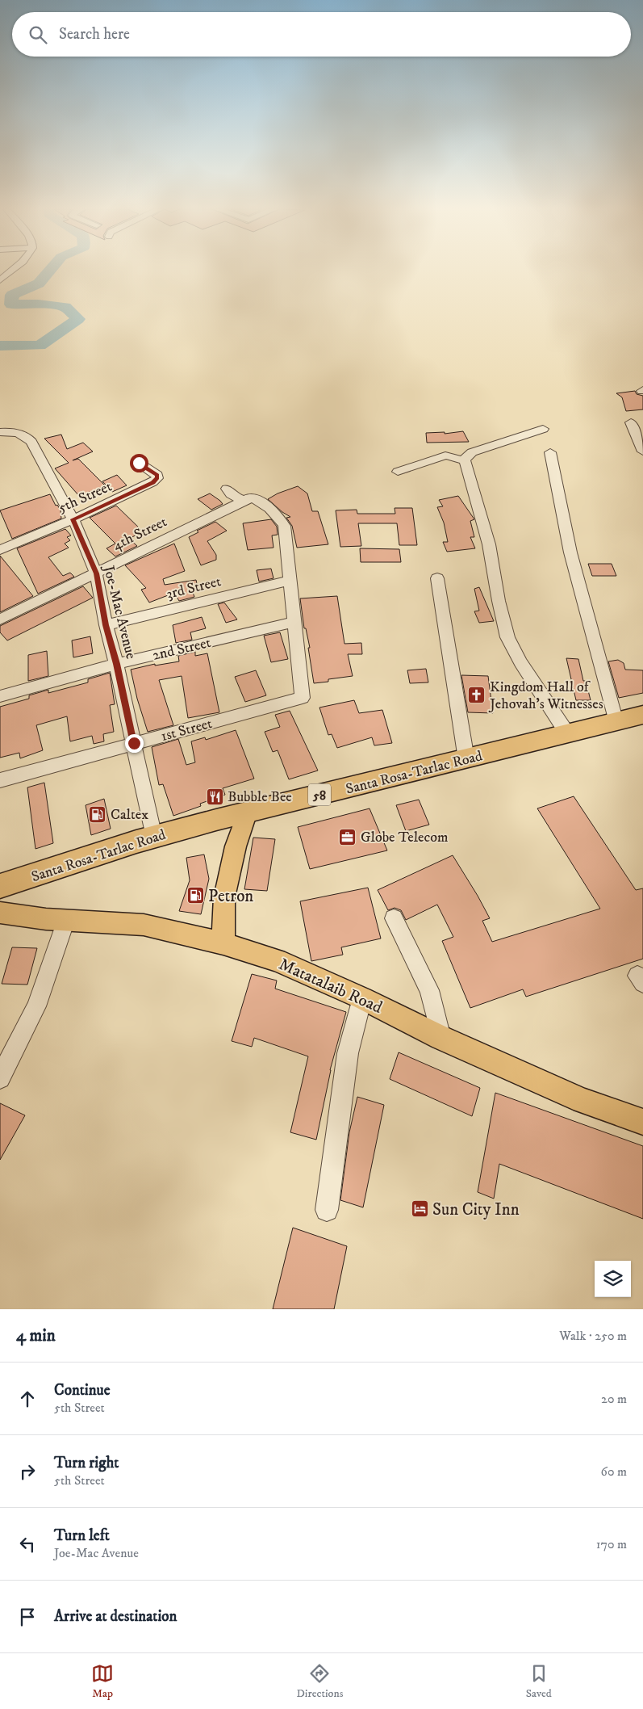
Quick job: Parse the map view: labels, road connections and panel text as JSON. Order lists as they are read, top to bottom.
{
  "streets": {
    "highway": ["Santa Rosa-Tarlac Road", "58"],
    "main road": ["Matatalaib Road"],
    "street": [
      "5th Street",
      "4th Street",
      "3rd Street",
      "Joe-Mac Avenue",
      "2nd Street",
      "1st Street"
    ]
  },
  "crossings": [
    ["5th Street", "Joe-Mac Avenue"],
    ["4th Street", "Joe-Mac Avenue"],
    ["3rd Street", "Joe-Mac Avenue"],
    ["Joe-Mac Avenue", "2nd Street"],
    ["Joe-Mac Avenue", "1st Street"],
    ["Joe-Mac Avenue", "Santa Rosa-Tarlac Road"],
    ["2nd Street", "1st Street"]
  ],
  "places": {
    "church": ["Kingdom Hall of Jehovah's Witnesses"],
    "restaurant": ["Bubble Bee"],
    "fuel station": ["Caltex", "Petron"],
    "office": ["Globe Telecom"],
    "hotel": ["Sun City Inn"]
  },
  "page": {
    "search": "Search here",
    "heading": ["4 min", "Walk · 250 m"],
    "list": [
      ["Continue", "5th Street", "20 m"],
      ["Turn right", "5th Street", "60 m"],
      ["Turn left", "Joe-Mac Avenue", "170 m"],
      "Arrive at destination"
    ],
    "nav": ["Map", "Directions", "Saved"]
  }
}
